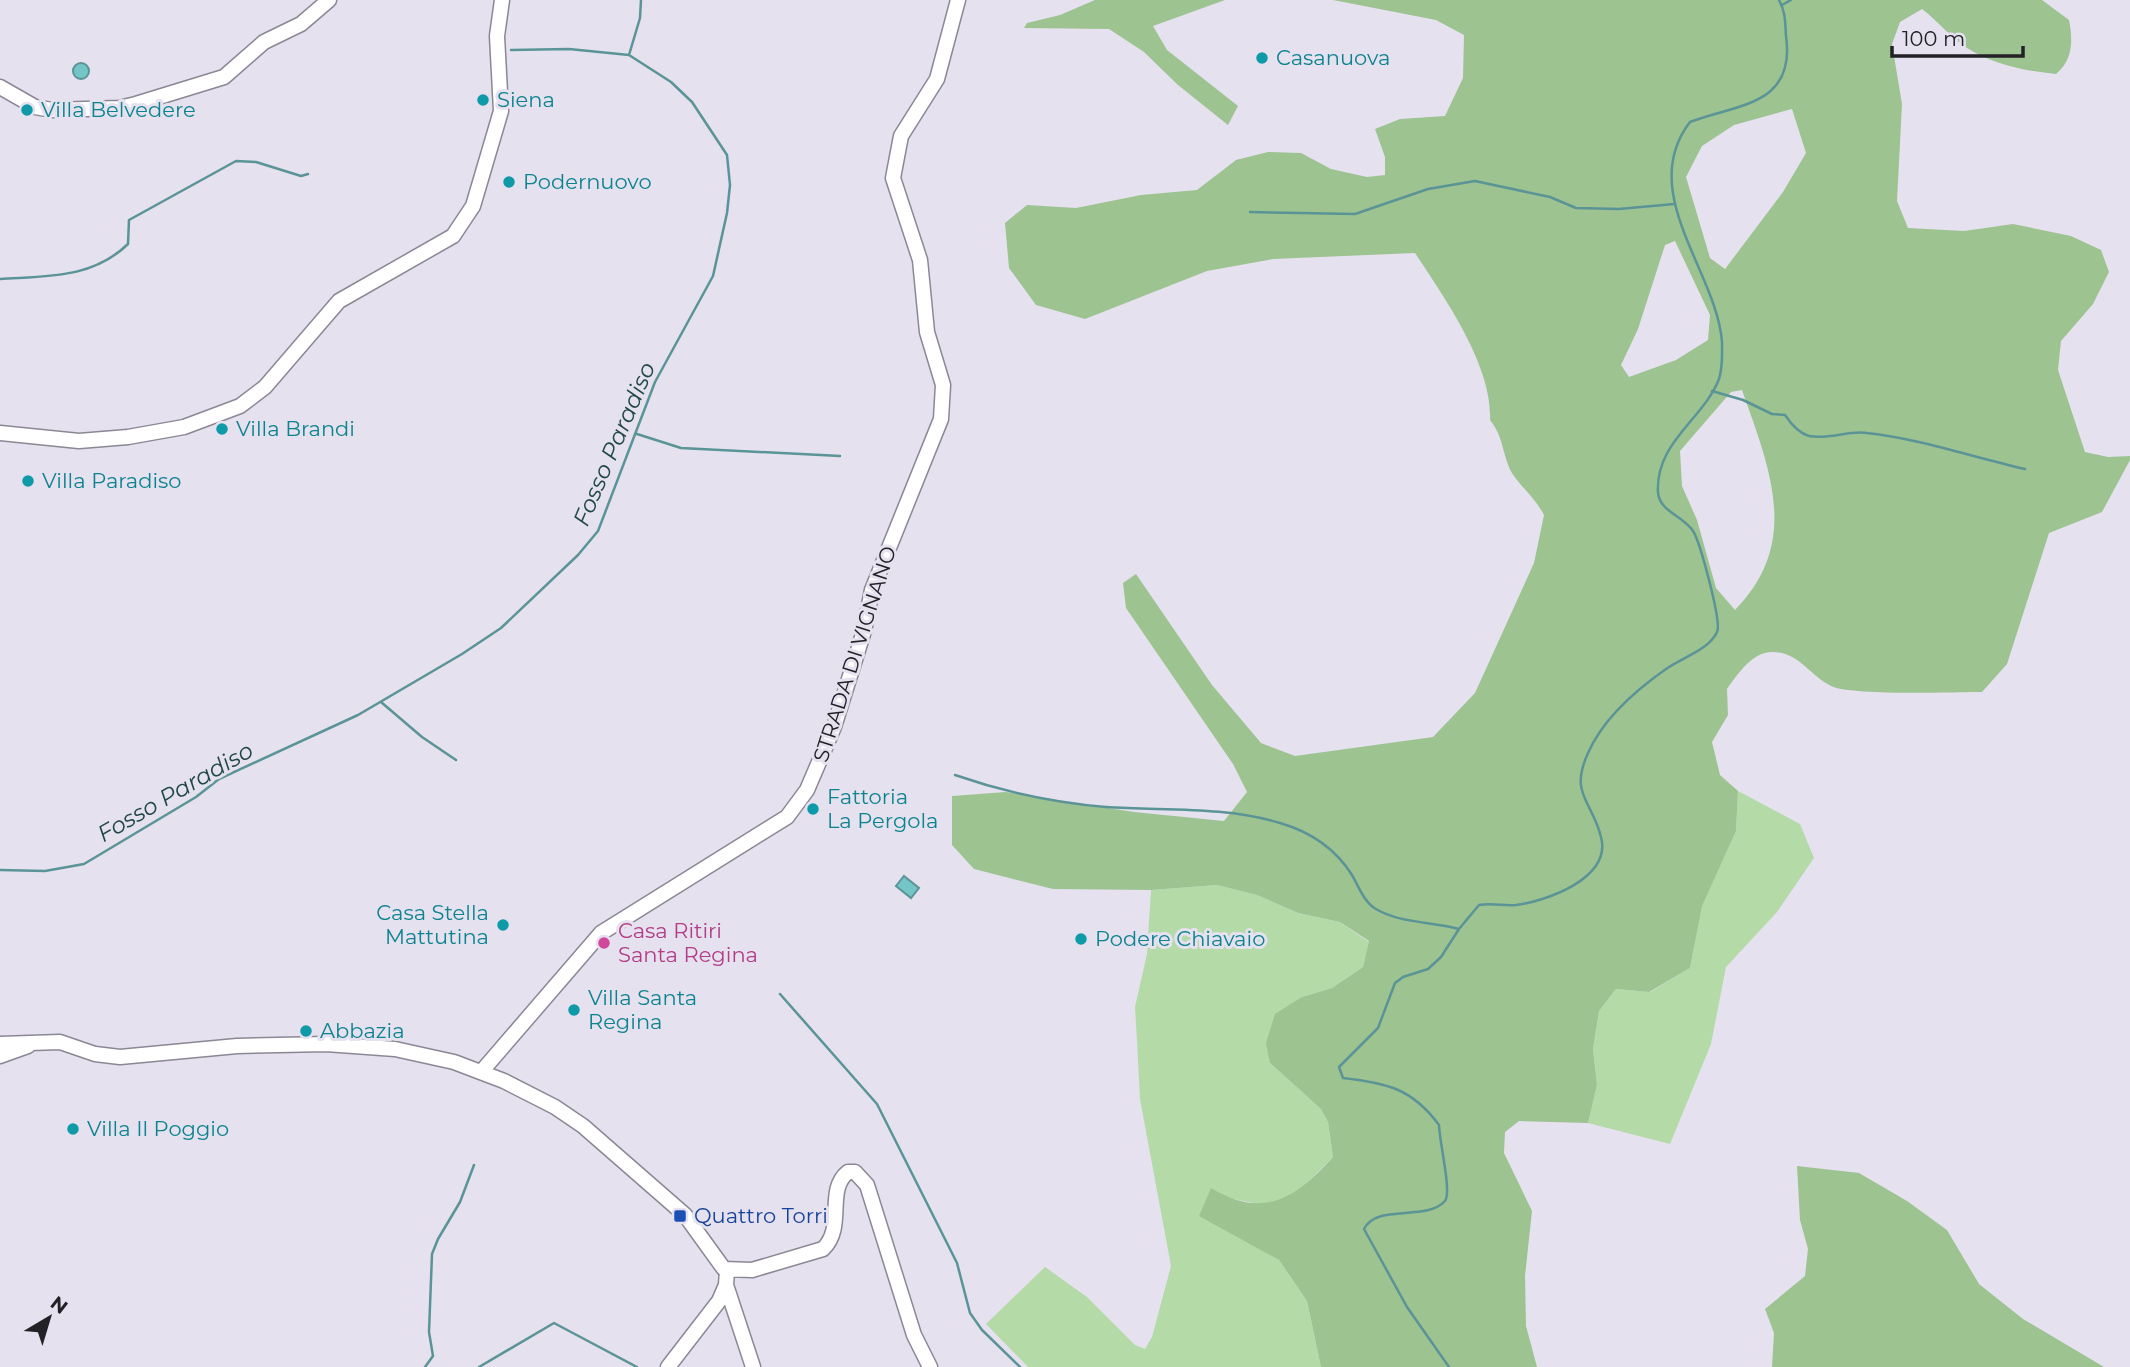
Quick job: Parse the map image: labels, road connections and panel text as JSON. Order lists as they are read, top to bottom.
{
  "streets": {
    "street": ["STRADA DI VIGNANO"]
  },
  "water": ["Fosso Paradiso"],
  "places": {
    "other": [
      "Casanuova",
      "Siena",
      "Villa Belvedere",
      "Podernuovo",
      "Villa Brandi",
      "Villa Paradiso",
      "Fattoria La Pergola",
      "Casa Stella Mattutina",
      "Podere Chiavaio",
      "Casa Ritiri Santa Regina",
      "Villa Santa Regina",
      "Abbazia",
      "Villa Il Poggio"
    ],
    "transit": ["Quattro Torri"]
  },
  "scale_bar": "100 m",
  "north": "top right"
}
